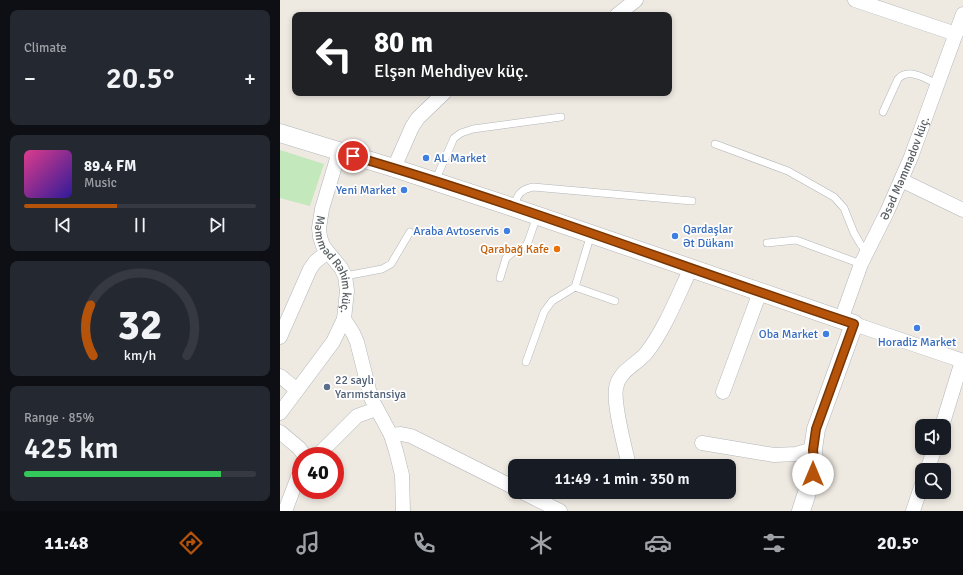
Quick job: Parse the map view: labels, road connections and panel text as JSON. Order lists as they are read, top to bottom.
{
  "streets": {
    "street": ["Əsəd Məmmədov küç.", "Məmməd Rəhim küç."]
  },
  "places": [
    "AL Market",
    "Yeni Market",
    "Araba Avtoservis",
    "Qardaşlar Ət Dükanı",
    "Qarabağ Kafe",
    "Horadiz Market",
    "Oba Market",
    "22 saylı Yarımstansiya"
  ],
  "page": {
    "tile": [
      "Climate",
      ["Range · 85%", "425 km"]
    ],
    "turn": ["80 m", "Elşən Mehdiyev küç."],
    "heat": ["−", "20.5°", "+"],
    "song": ["89.4 FM", "Music"],
    "limit": "40",
    "trip": "11:49 · 1 min · 350 m",
    "tabs": ["11:48", "20.5°"],
    "gauge": ["32", "km/h"]
  }
}
